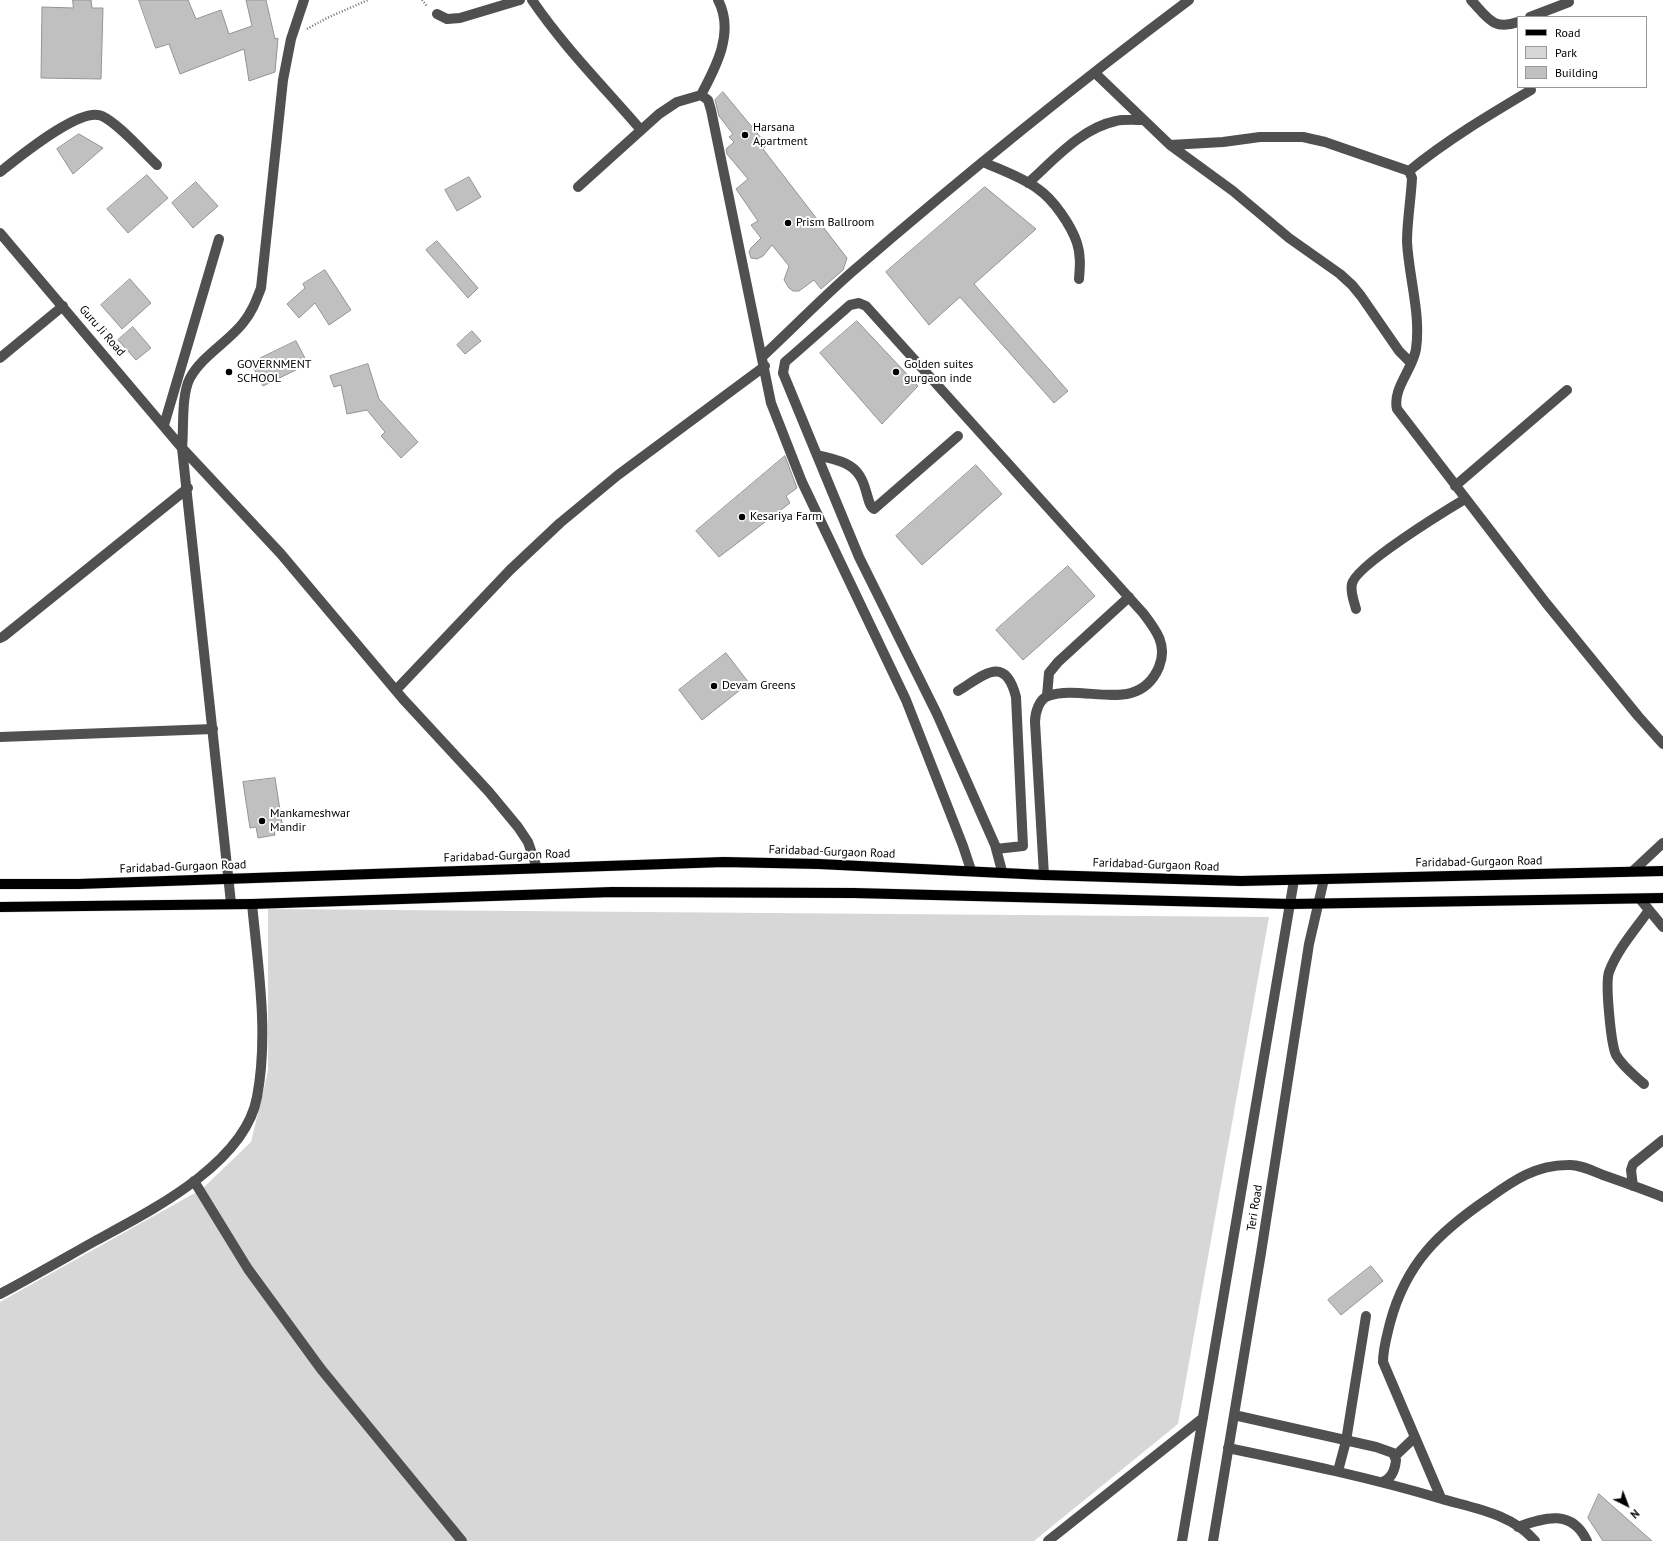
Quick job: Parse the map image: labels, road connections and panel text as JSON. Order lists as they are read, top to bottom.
{
  "streets": {
    "main road": ["Faridabad-Gurgaon Road"],
    "street": ["Guru Ji Road", "Teri Road"]
  },
  "crossings": [
    ["Guru Ji Road", "Faridabad-Gurgaon Road"],
    ["Faridabad-Gurgaon Road", "Teri Road"]
  ],
  "places": [
    "Harsana Apartment",
    "Prism Ballroom",
    "GOVERNMENT SCHOOL",
    "Golden suites gurgaon inde",
    "Kesariya Farm",
    "Devam Greens",
    "Mankameshwar Mandir"
  ],
  "legend": ["Road", "Park", "Building"],
  "north": "bottom right"
}
